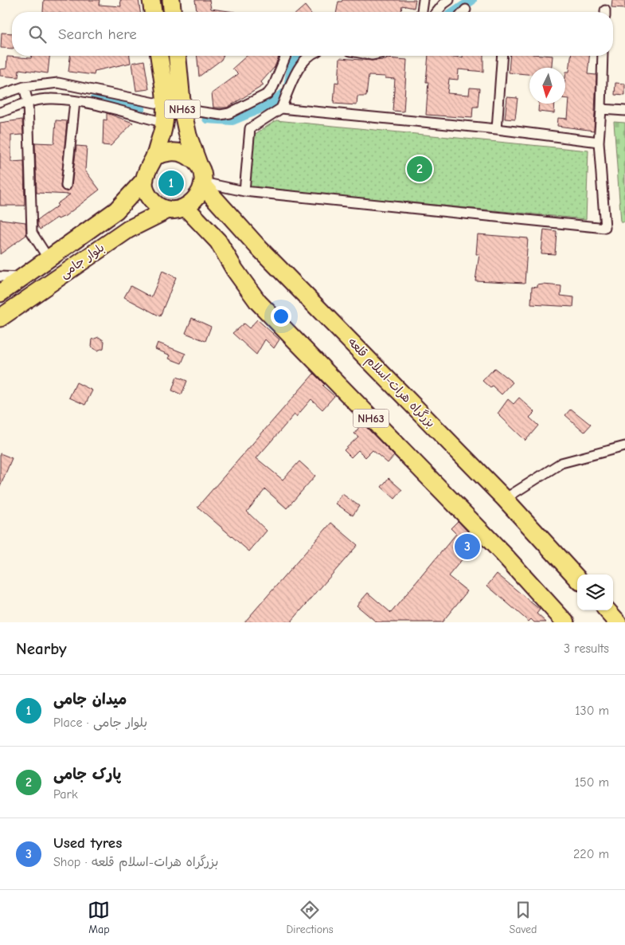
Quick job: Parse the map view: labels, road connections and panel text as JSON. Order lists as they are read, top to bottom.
{
  "streets": {
    "highway": ["NH63", "بلوار جامی", "بزرگراه هرات-اسلام قلعه"]
  },
  "crossings": [
    ["NH63", "بلوار جامی"],
    ["NH63", "بزرگراه هرات-اسلام قلعه"],
    ["بلوار جامی", "بزرگراه هرات-اسلام قلعه"]
  ],
  "north": "bottom",
  "page": {
    "search": "Search here",
    "pins": ["2", "1", "3"],
    "heading": ["Nearby", "3 results"],
    "list": [
      {
        "mark": "1",
        "name": "میدان جامی",
        "note": "Place · بلوار جامی",
        "value": "130 m"
      },
      {
        "mark": "2",
        "name": "پارک جامی",
        "note": "Park",
        "value": "150 m"
      },
      {
        "mark": "3",
        "name": "Used tyres",
        "note": "Shop · بزرگراه هرات-اسلام قلعه",
        "value": "220 m"
      }
    ],
    "nav": ["Map", "Directions", "Saved"]
  }
}
